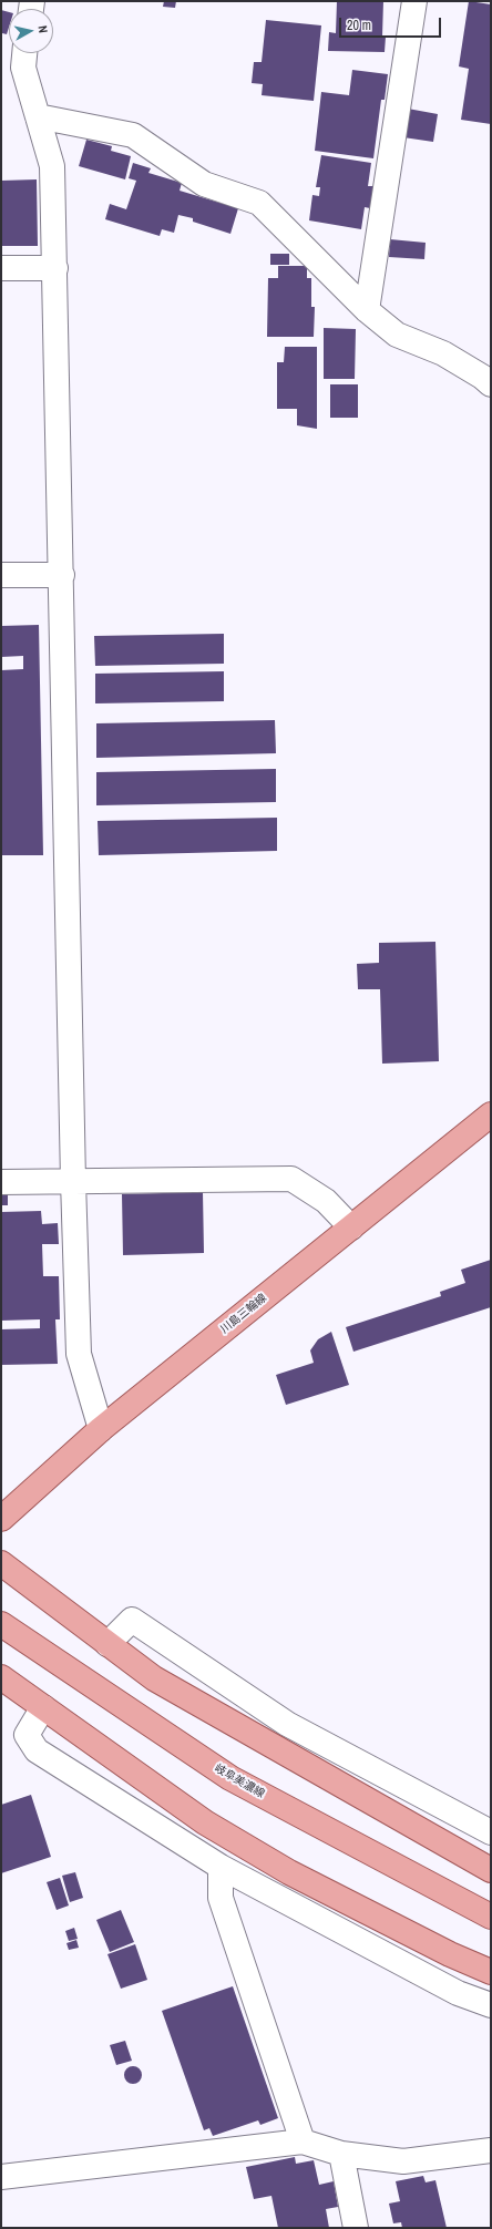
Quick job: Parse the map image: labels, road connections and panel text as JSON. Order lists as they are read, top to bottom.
{
  "streets": {
    "main road": ["川島三輪線", "岐阜美濃線"]
  },
  "scale_bar": "20 m",
  "north": "right"
}
